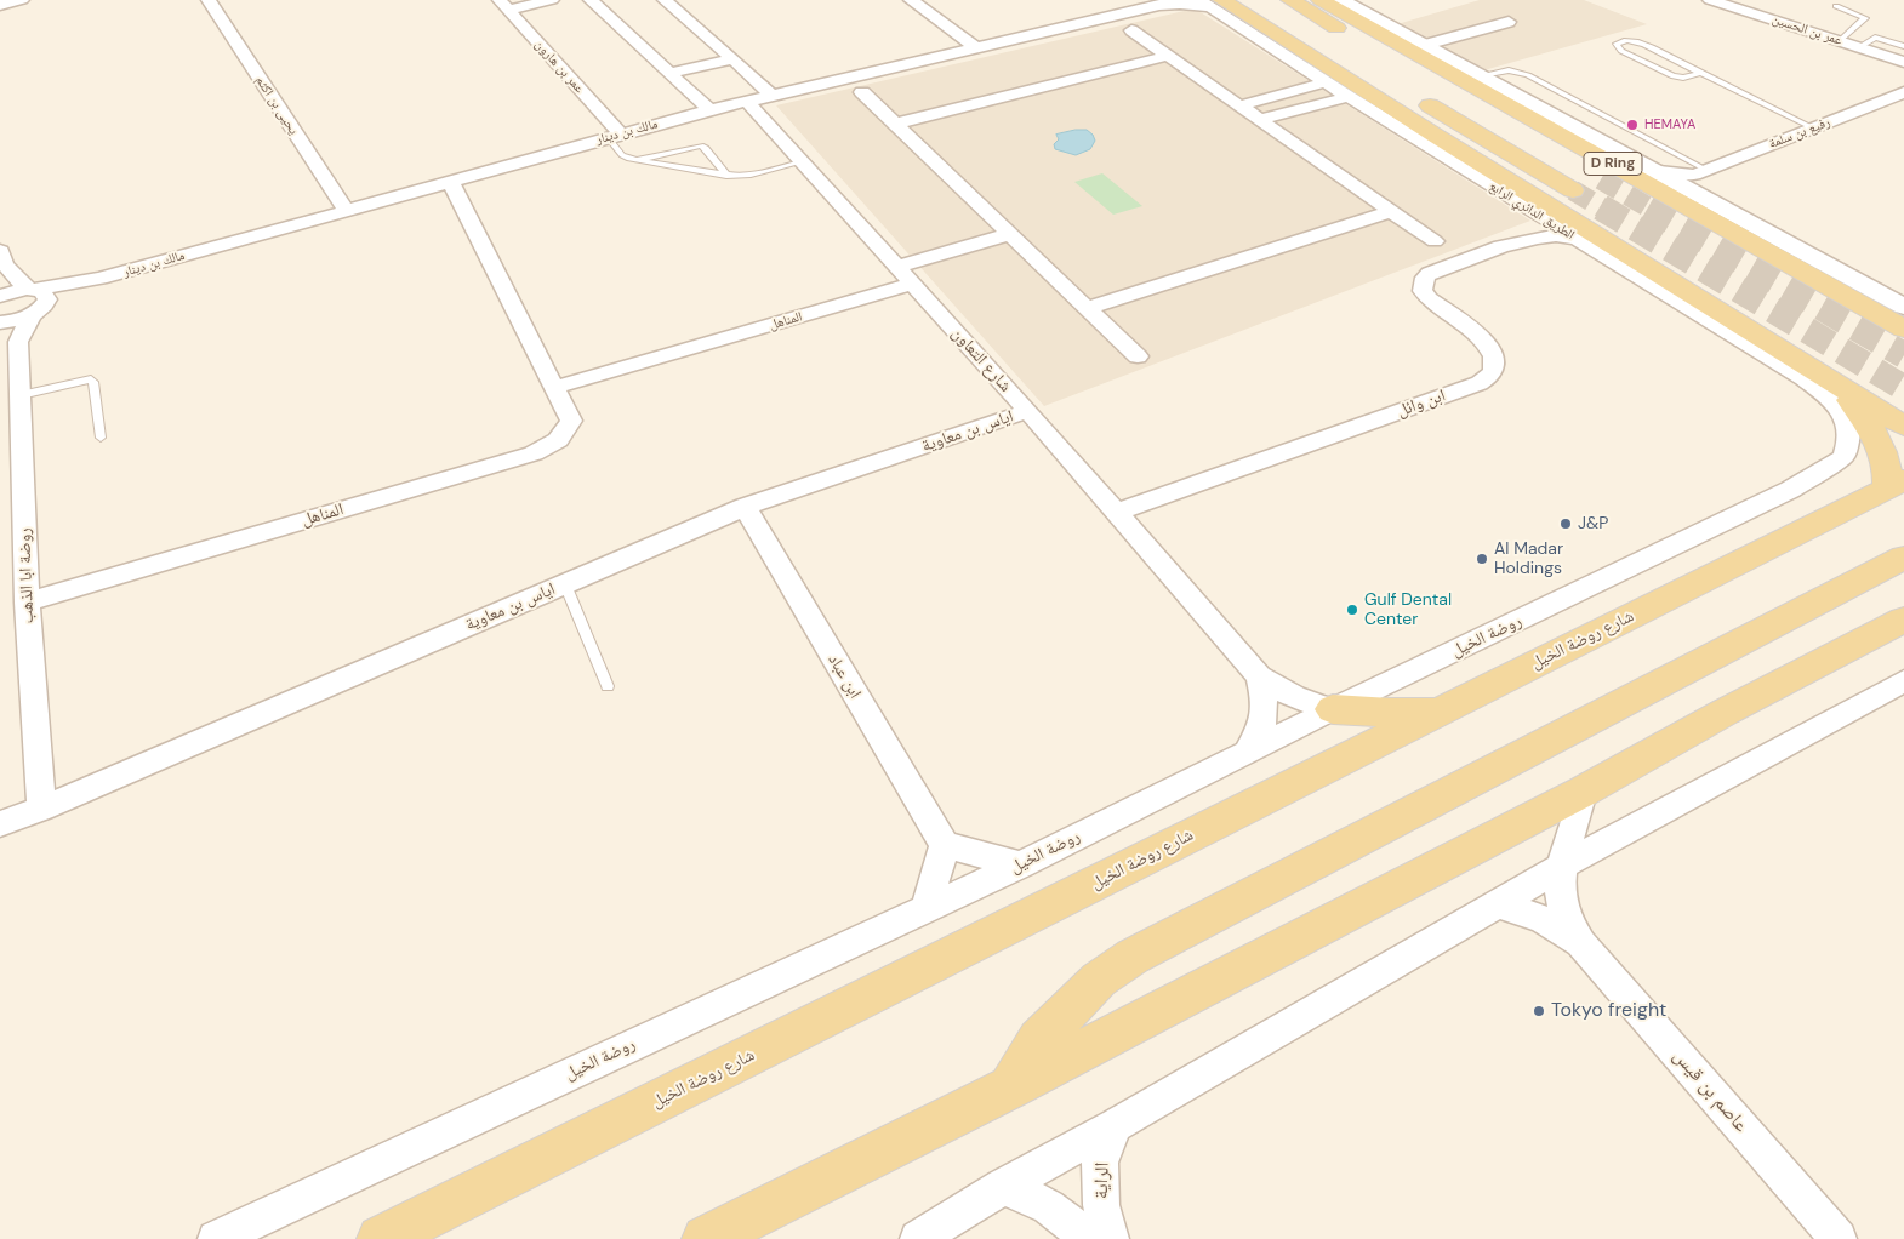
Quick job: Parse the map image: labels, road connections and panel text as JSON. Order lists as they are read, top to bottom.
{
  "streets": {
    "main road": ["D Ring", "شارع روضة الخيل"],
    "street": [
      "عمر بن الحسين",
      "عمر بن هارون",
      "يحيى بن اكثم",
      "مالك بن دينار",
      "رفيع بن سلمة",
      "الطريق الدائري الرابع",
      "المناهل",
      "شارع التعاون",
      "ابن وائل",
      "اياس بن معاوية",
      "روضة ابا الذهب",
      "روضة الخيل",
      "ابن عباد",
      "عاصم بن قيس",
      "الراية"
    ]
  },
  "crossings": [
    ["عمر بن هارون", "مالك بن دينار"],
    ["يحيى بن اكثم", "مالك بن دينار"],
    ["مالك بن دينار", "الطريق الدائري الرابع"],
    ["مالك بن دينار", "المناهل"],
    ["مالك بن دينار", "شارع التعاون"],
    ["مالك بن دينار", "روضة ابا الذهب"],
    ["الطريق الدائري الرابع", "ابن وائل"],
    ["الطريق الدائري الرابع", "روضة الخيل"],
    ["المناهل", "شارع التعاون"],
    ["المناهل", "روضة ابا الذهب"],
    ["شارع التعاون", "ابن وائل"],
    ["شارع التعاون", "اياس بن معاوية"],
    ["شارع التعاون", "روضة الخيل"],
    ["اياس بن معاوية", "روضة ابا الذهب"],
    ["اياس بن معاوية", "ابن عباد"]
  ],
  "places": [
    "HEMAYA",
    "J&P",
    "Al Madar Holdings",
    "Gulf Dental Center",
    "Tokyo freight"
  ]
}
